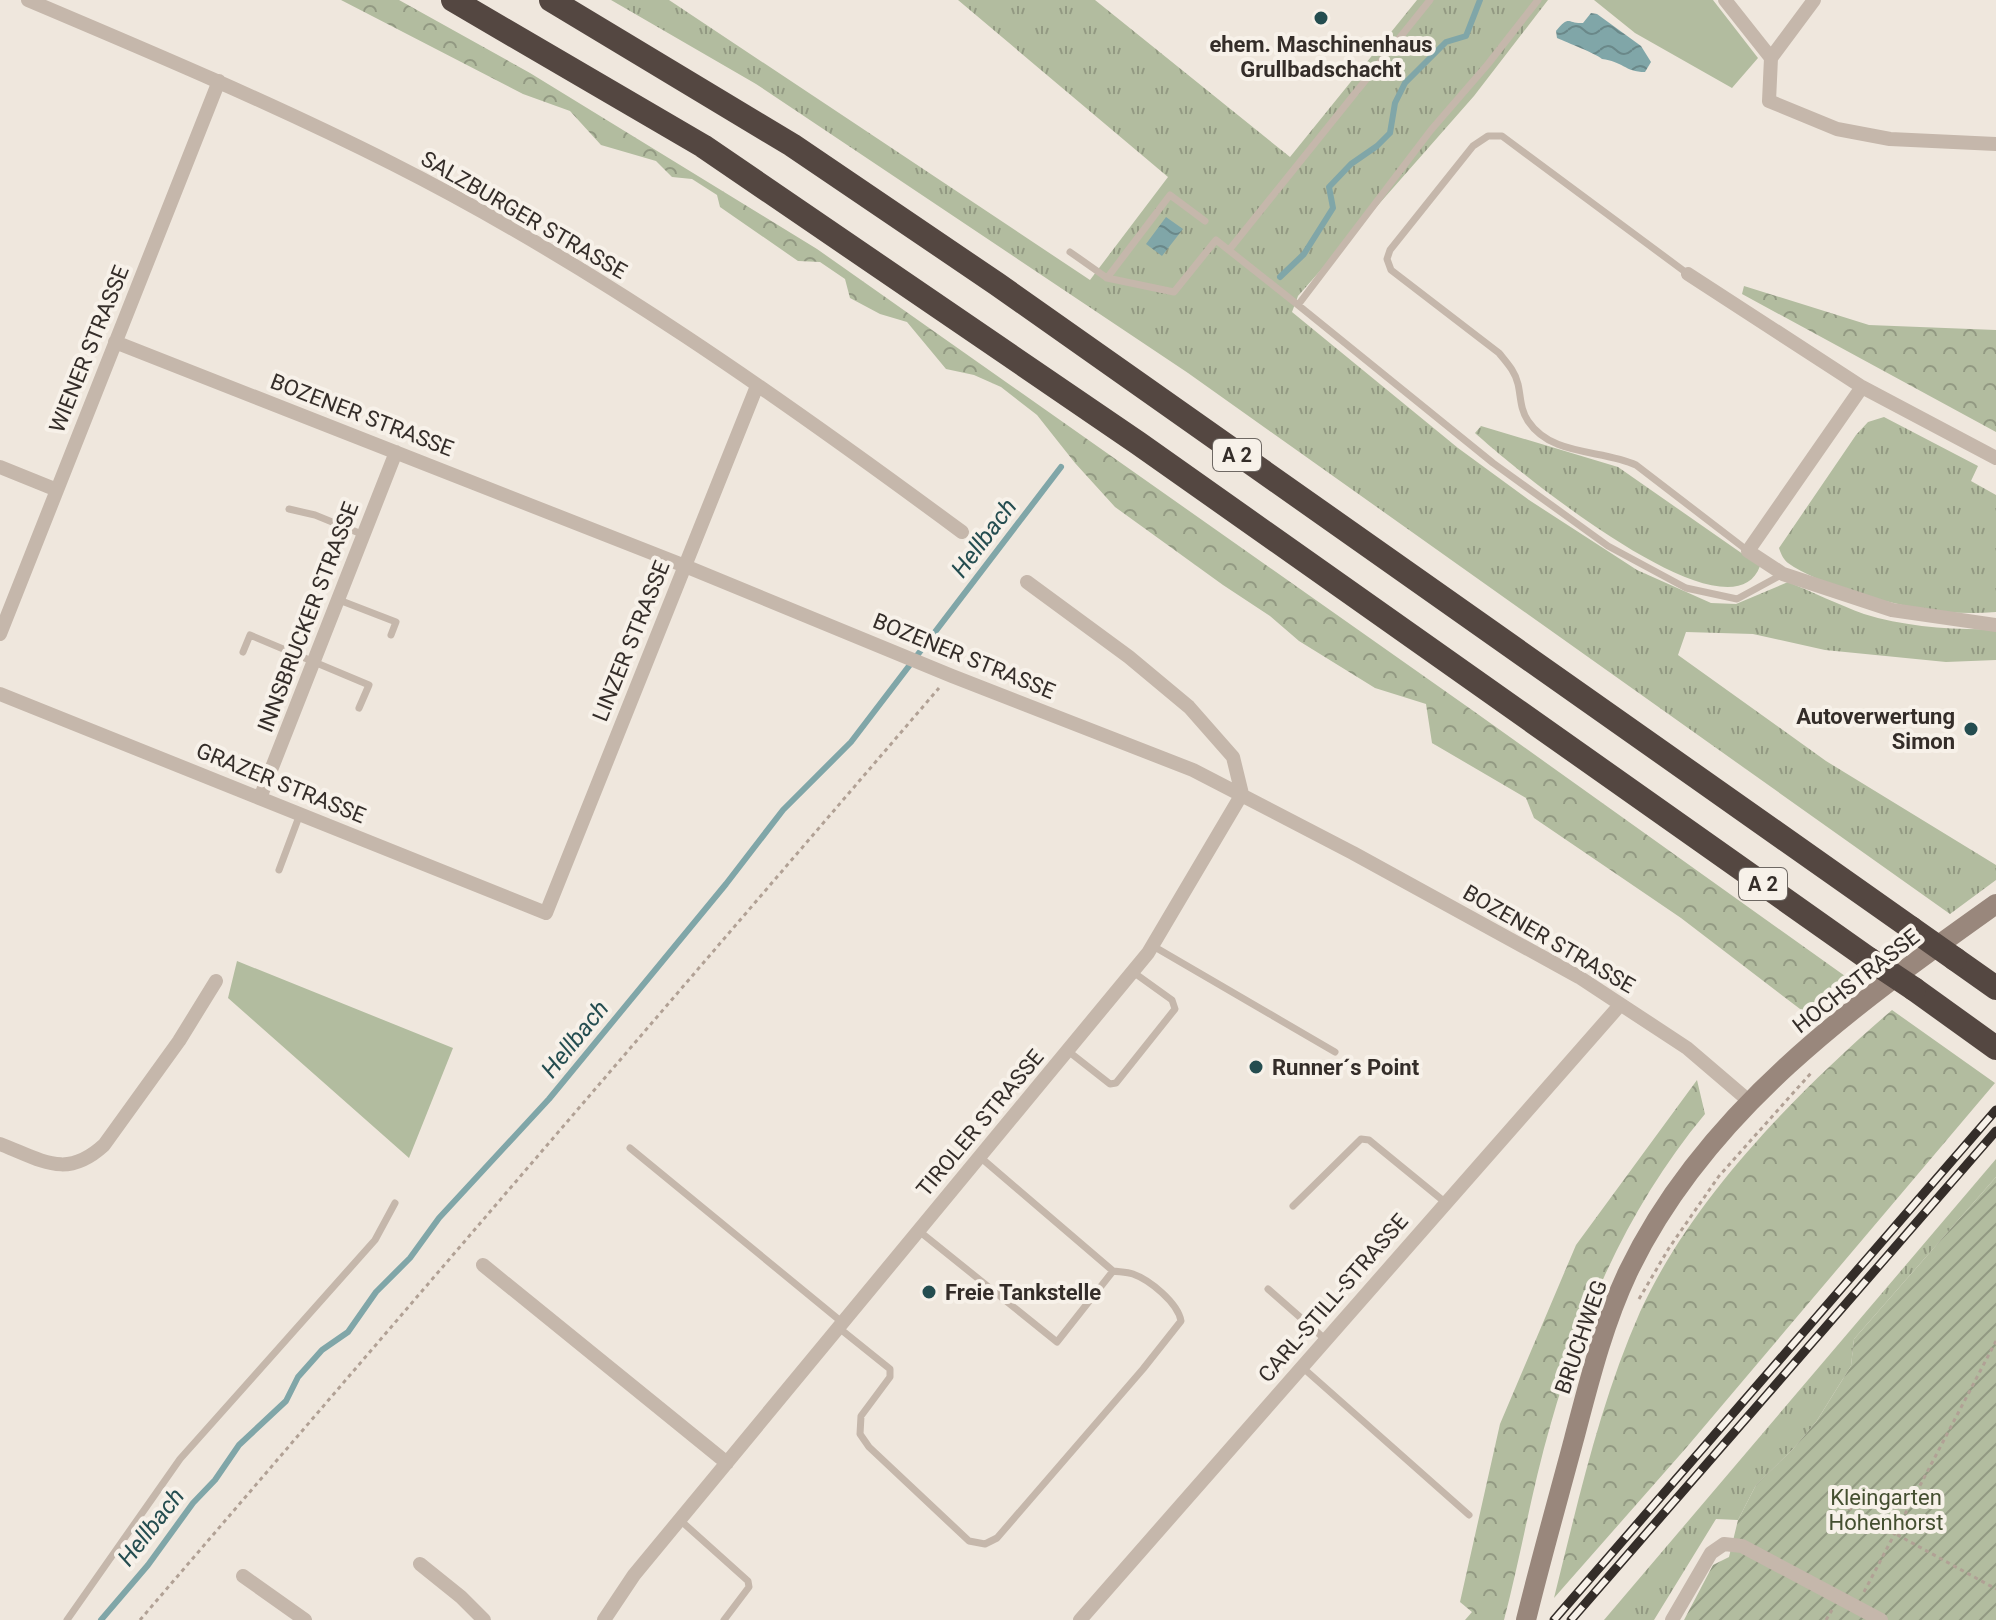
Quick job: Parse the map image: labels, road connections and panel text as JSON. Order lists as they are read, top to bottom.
{
  "streets": {
    "highway": ["A 2"],
    "street": [
      "SALZBURGER STRASSE",
      "WIENER STRASSE",
      "BOZENER STRASSE",
      "INNSBRUCKER STRASSE",
      "LINZER STRASSE",
      "GRAZER STRASSE",
      "HOCHSTRASSE",
      "TIROLER STRASSE",
      "CARL-STILL-STRASSE",
      "BRUCHWEG"
    ]
  },
  "crossings": [
    ["SALZBURGER STRASSE", "WIENER STRASSE"],
    ["SALZBURGER STRASSE", "LINZER STRASSE"],
    ["WIENER STRASSE", "BOZENER STRASSE"],
    ["BOZENER STRASSE", "INNSBRUCKER STRASSE"],
    ["BOZENER STRASSE", "LINZER STRASSE"],
    ["BOZENER STRASSE", "HOCHSTRASSE"],
    ["BOZENER STRASSE", "TIROLER STRASSE"],
    ["BOZENER STRASSE", "CARL-STILL-STRASSE"],
    ["BOZENER STRASSE", "BRUCHWEG"],
    ["INNSBRUCKER STRASSE", "GRAZER STRASSE"],
    ["LINZER STRASSE", "GRAZER STRASSE"],
    ["HOCHSTRASSE", "BRUCHWEG"]
  ],
  "water": ["Hellbach"],
  "parks": ["Kleingarten Hohenhorst"],
  "places": [
    "ehem. Maschinenhaus Grullbadschacht",
    "Autoverwertung Simon",
    "Runner´s Point",
    "Freie Tankstelle"
  ]
}
